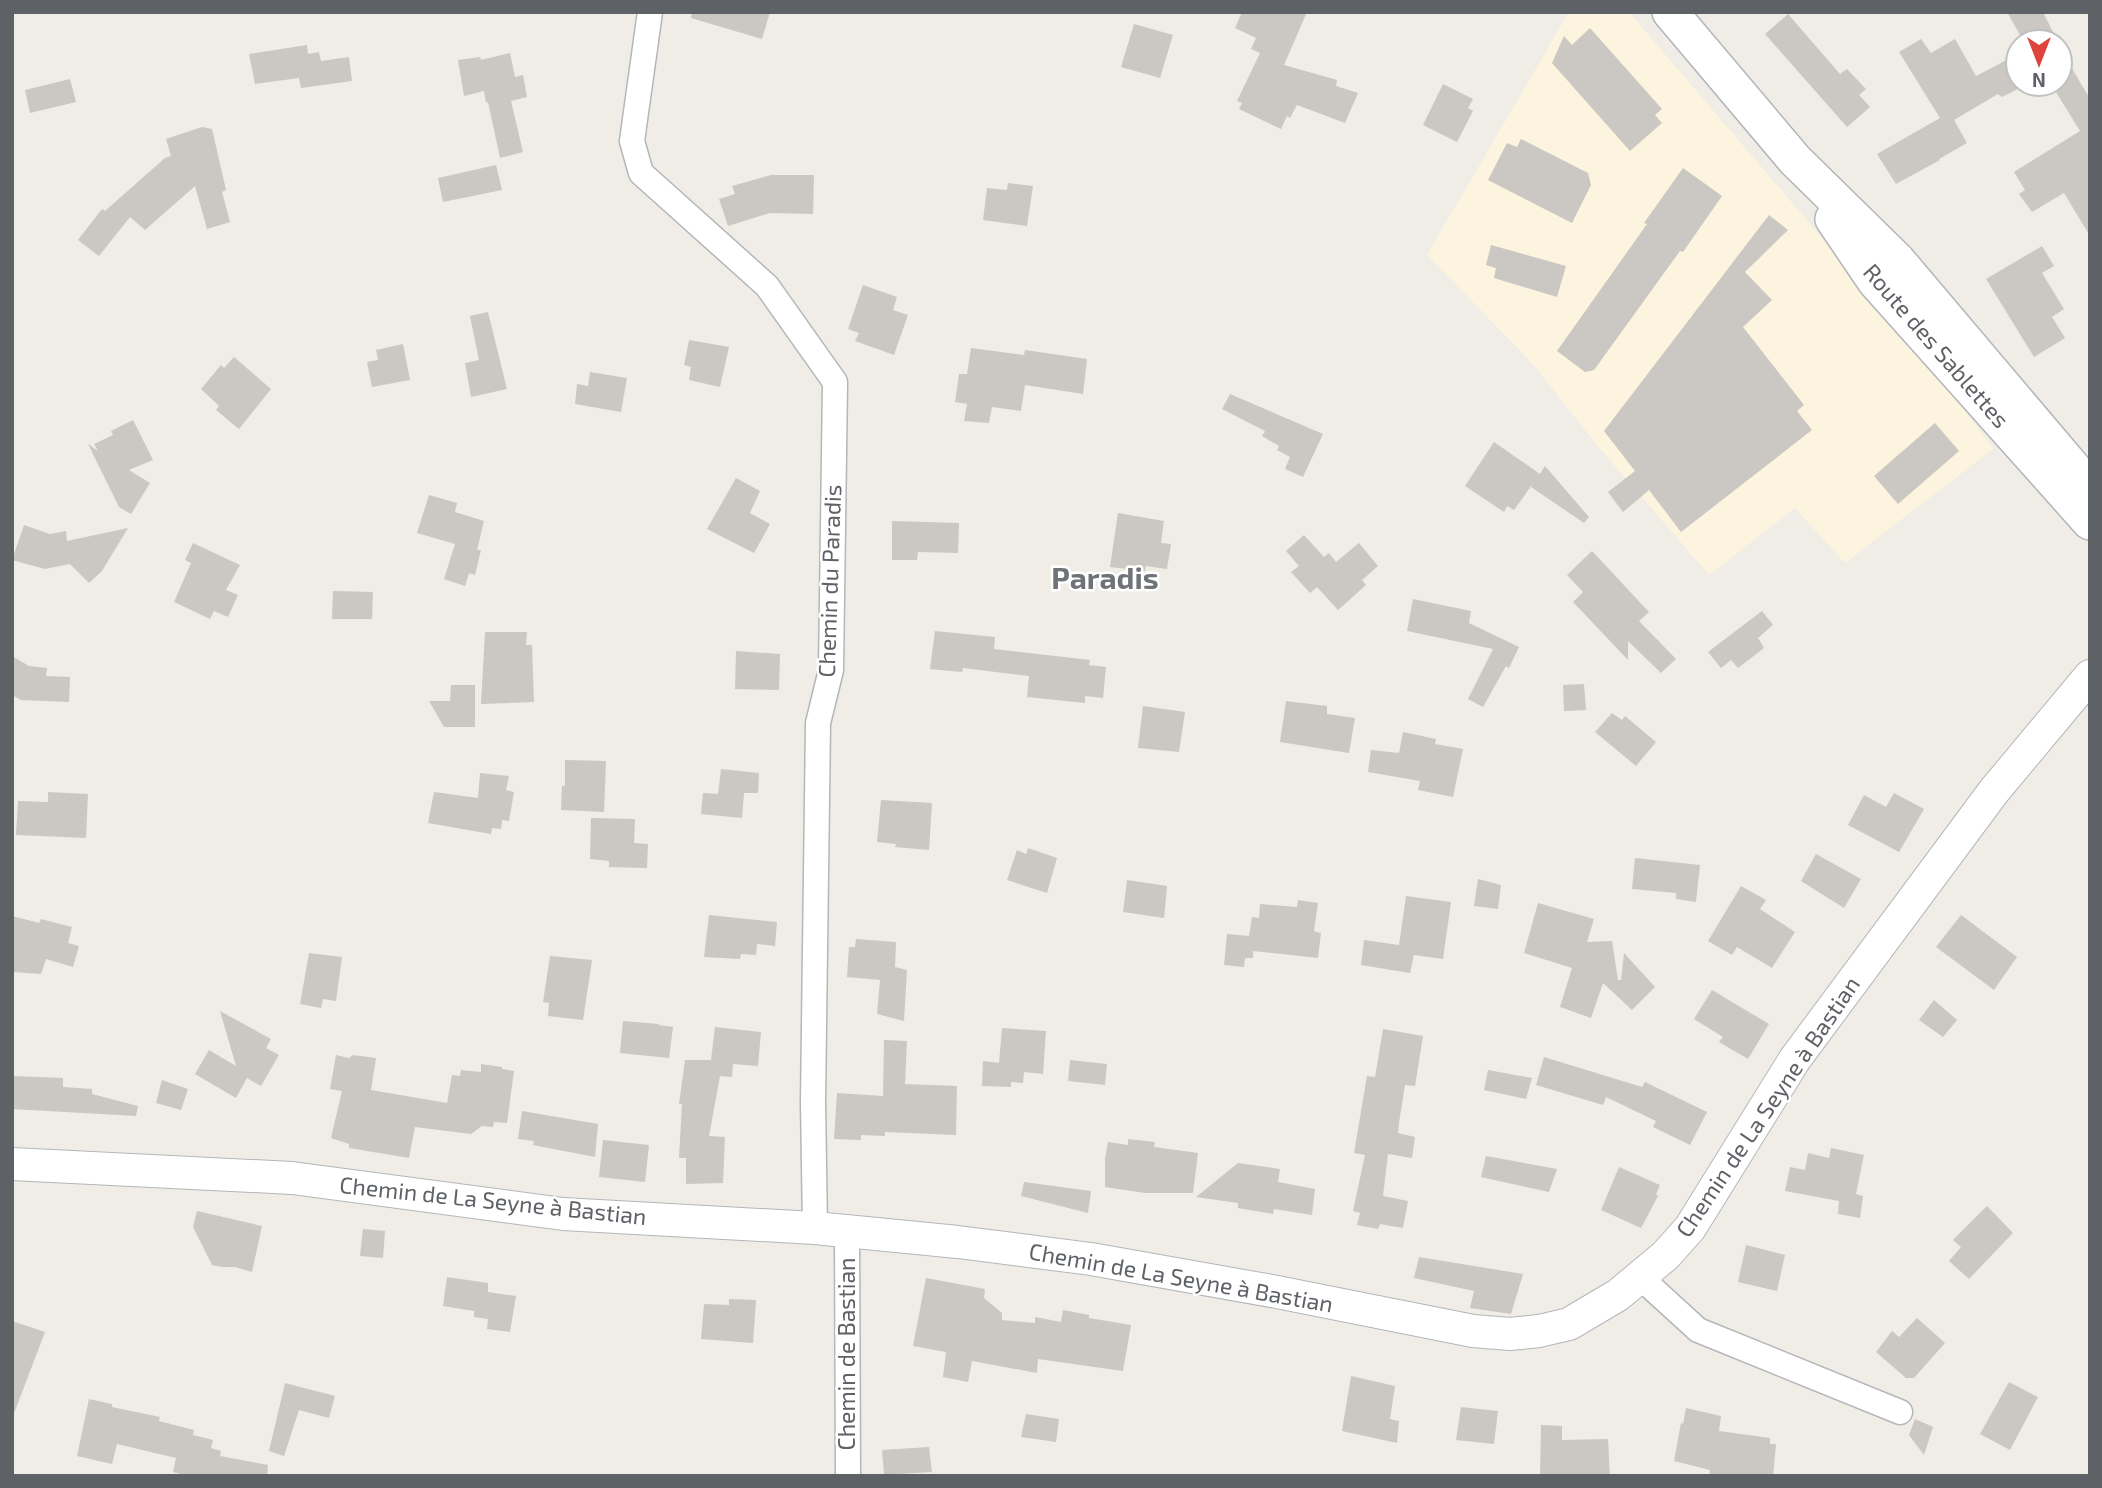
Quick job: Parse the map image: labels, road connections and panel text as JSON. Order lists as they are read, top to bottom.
{
  "streets": {
    "main road": ["Route des Sablettes"],
    "street": ["Chemin du Paradis", "Chemin de La Seyne à Bastian", "Chemin de Bastian"]
  },
  "crossings": [
    ["Chemin du Paradis", "Chemin de La Seyne à Bastian"],
    ["Chemin de La Seyne à Bastian", "Chemin de Bastian"]
  ],
  "districts": ["Paradis"],
  "north": "bottom"
}
